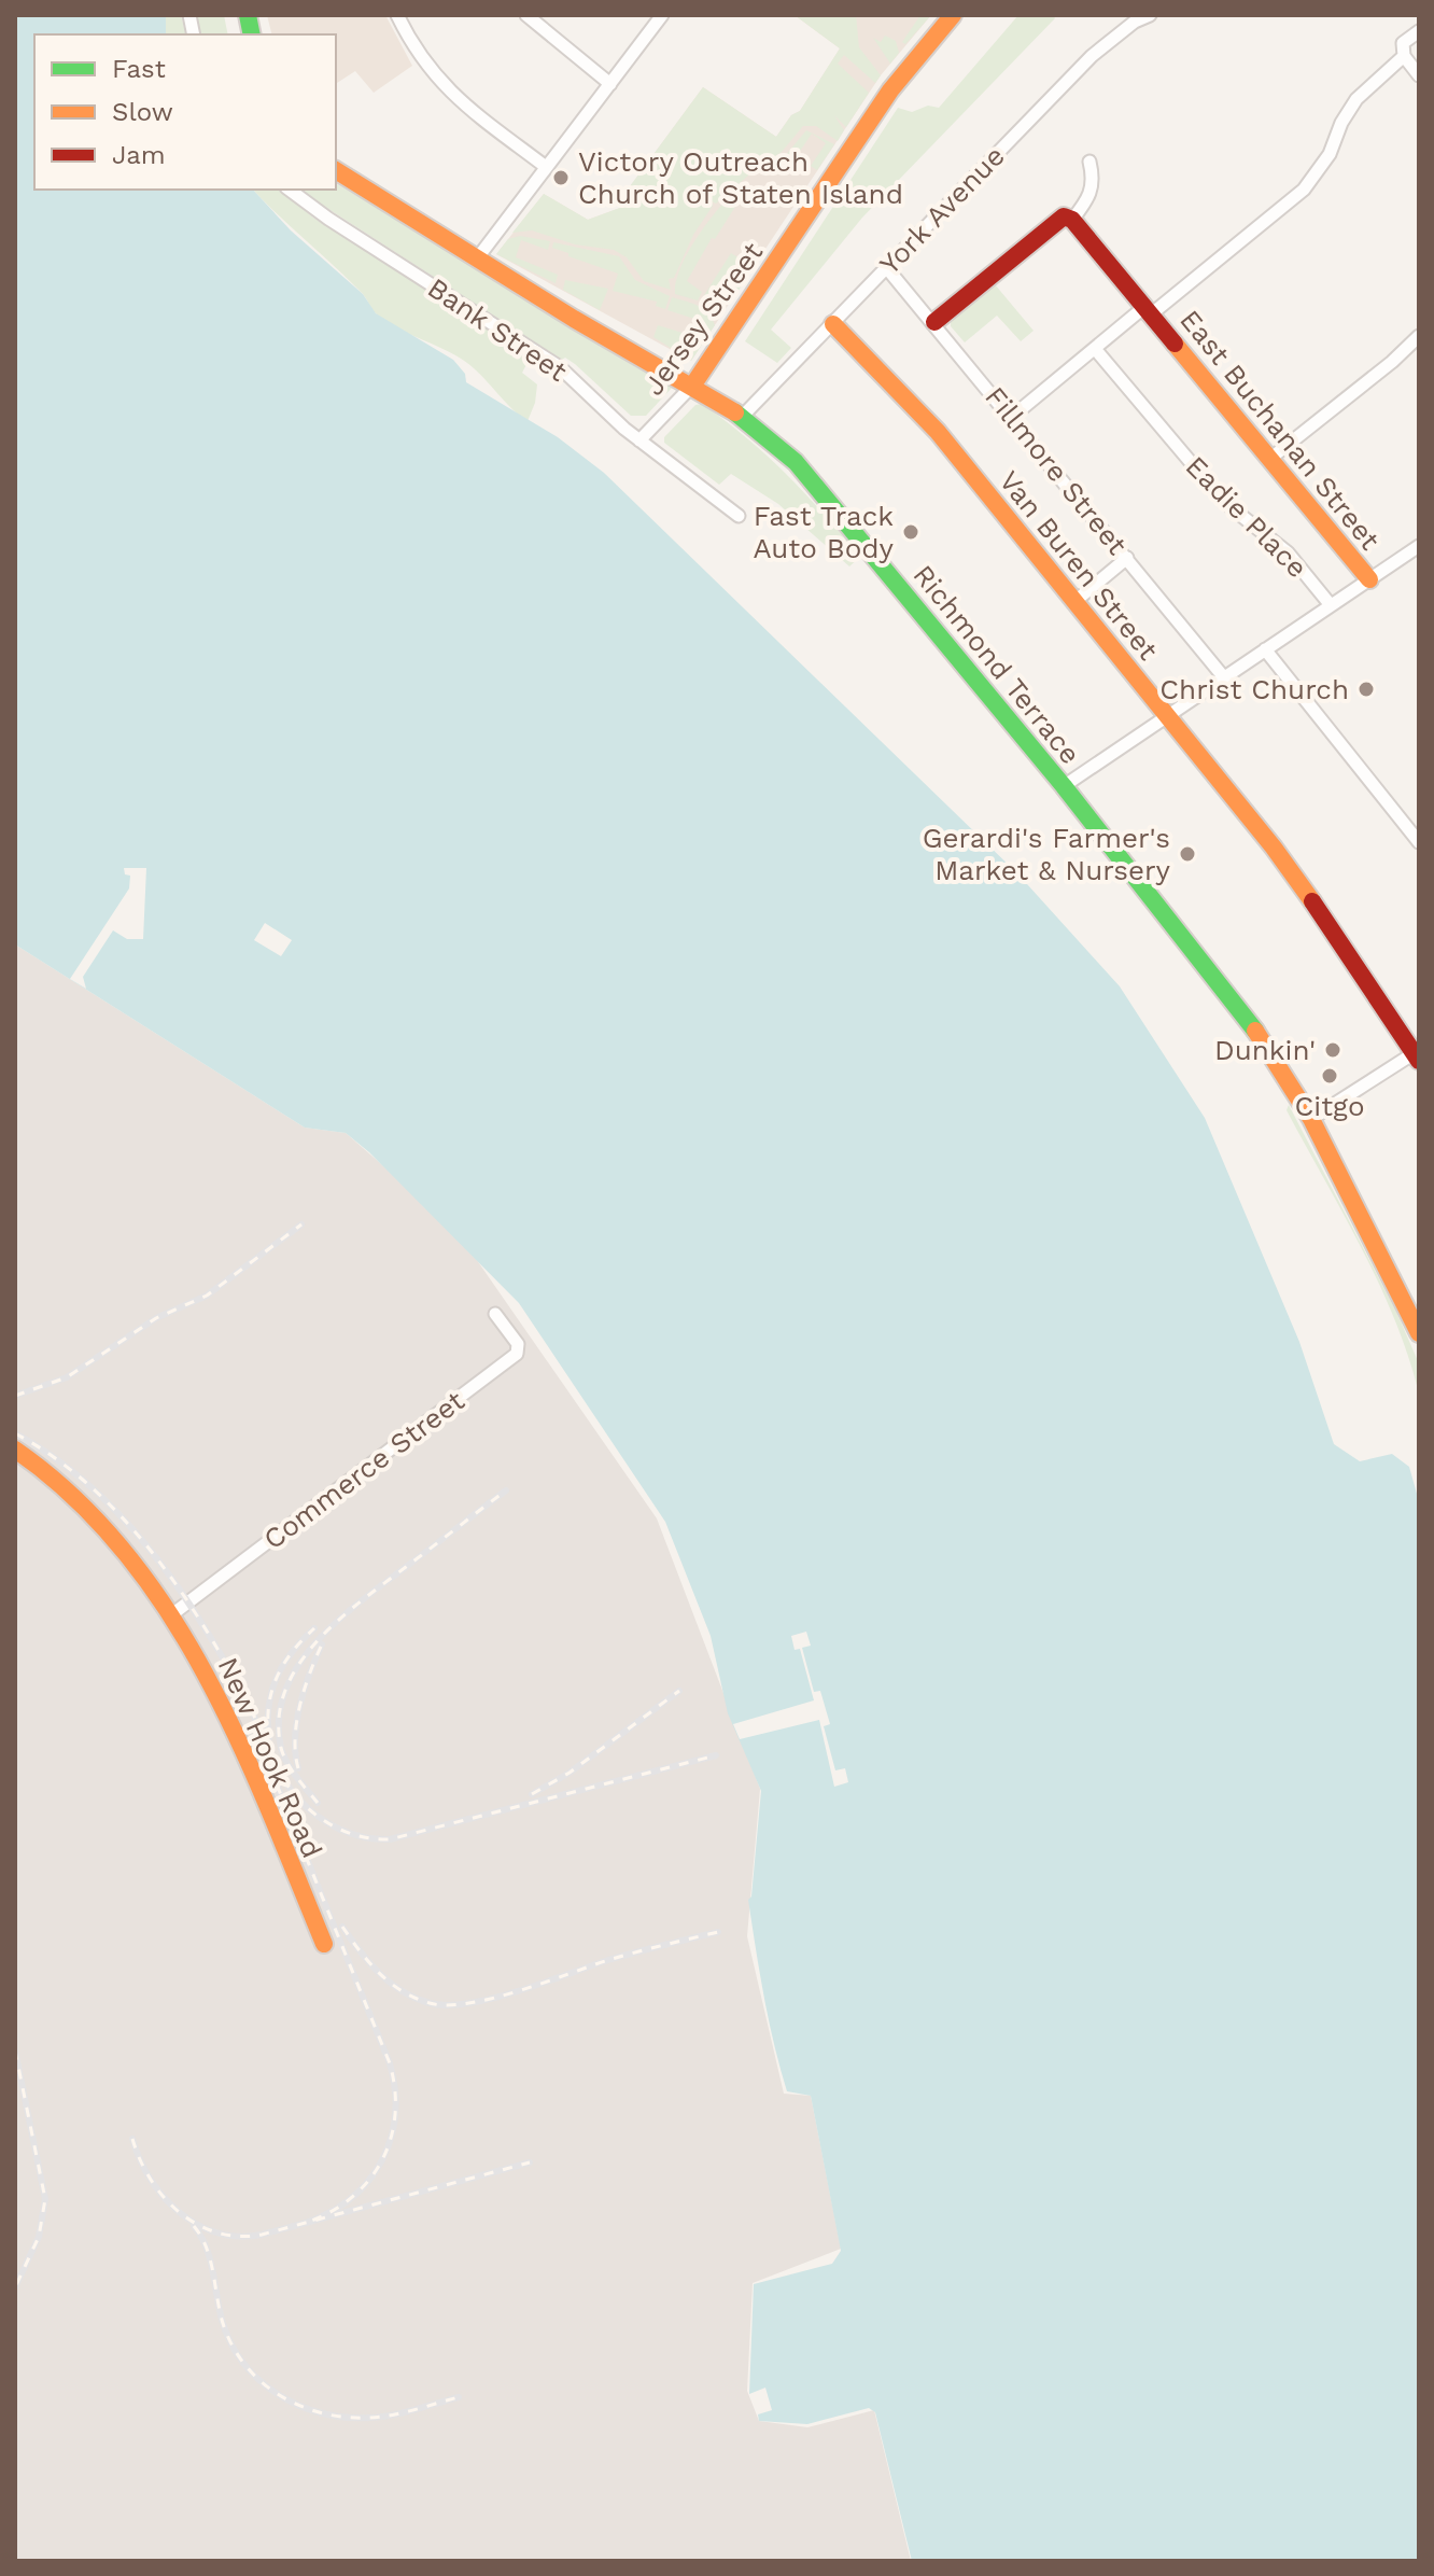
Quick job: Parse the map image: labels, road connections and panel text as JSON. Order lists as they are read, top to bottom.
{
  "streets": {
    "street": [
      "York Avenue",
      "Jersey Street",
      "Bank Street",
      "East Buchanan Street",
      "Fillmore Street",
      "Eadie Place",
      "Van Buren Street",
      "Richmond Terrace",
      "Commerce Street",
      "New Hook Road"
    ]
  },
  "crossings": [
    ["York Avenue", "Fillmore Street"],
    ["York Avenue", "Van Buren Street"],
    ["York Avenue", "Richmond Terrace"],
    ["Jersey Street", "Bank Street"],
    ["Jersey Street", "Richmond Terrace"],
    ["Commerce Street", "New Hook Road"]
  ],
  "places": [
    "Victory Outreach Church of Staten Island",
    "Fast Track Auto Body",
    "Christ Church",
    "Gerardi's Farmer's Market & Nursery",
    "Dunkin'",
    "Citgo"
  ],
  "legend": ["Fast", "Slow", "Jam"]
}
